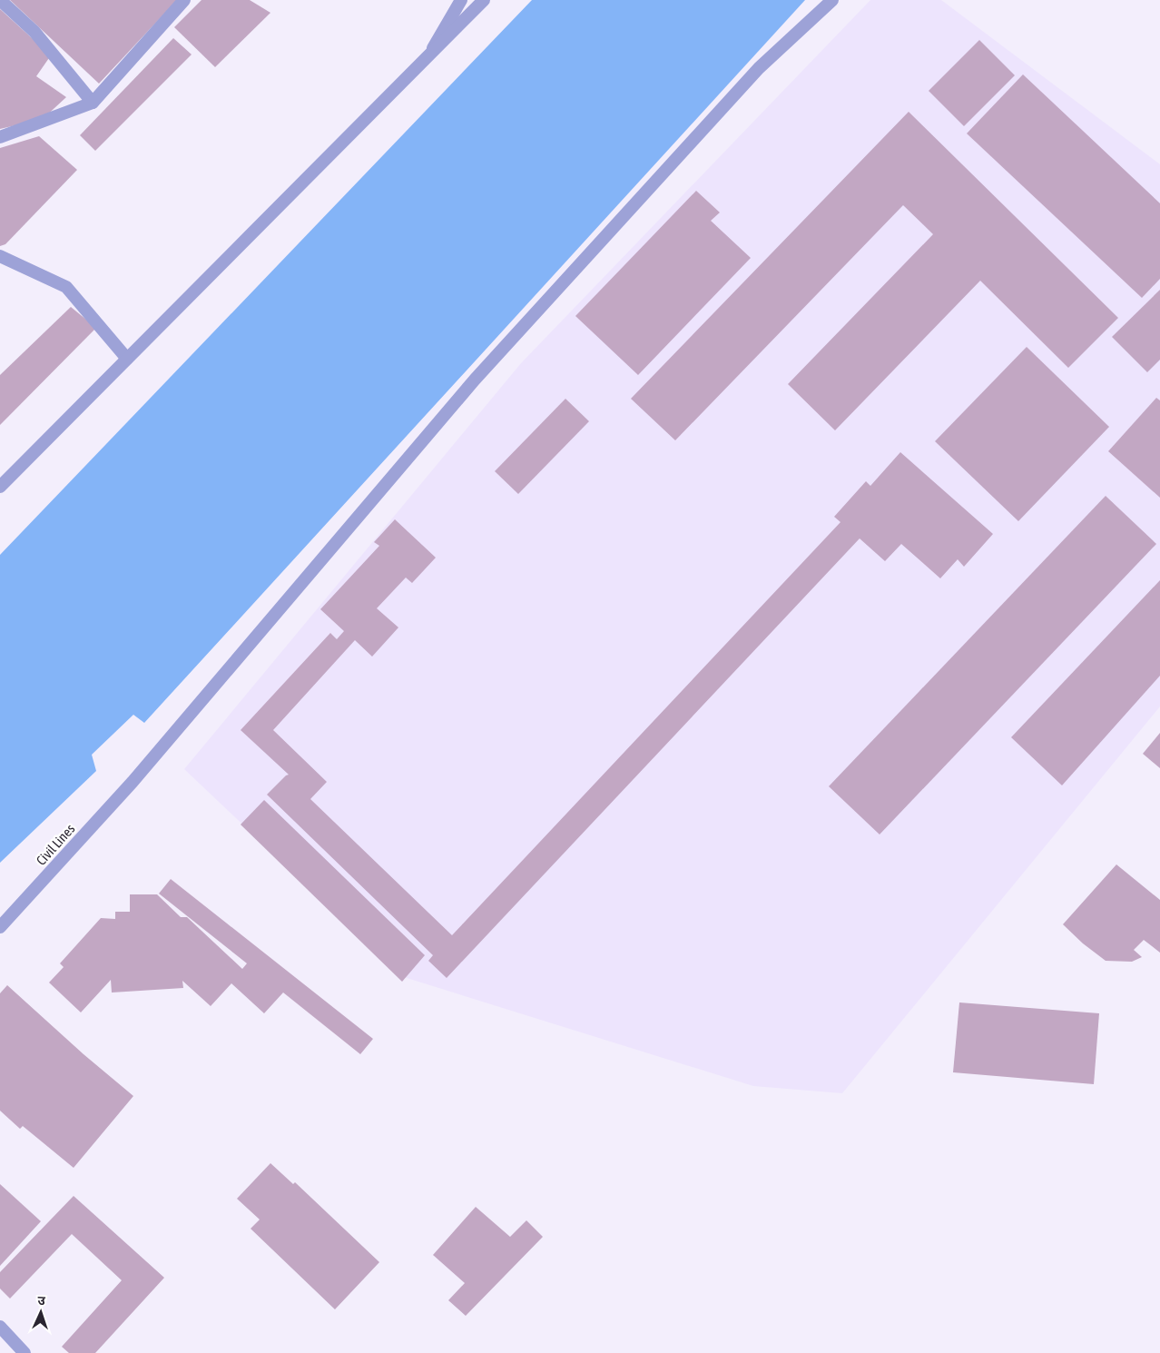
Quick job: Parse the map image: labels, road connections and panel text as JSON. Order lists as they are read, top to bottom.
{
  "streets": {
    "street": ["Civil Lines"]
  },
  "north": "top"
}
